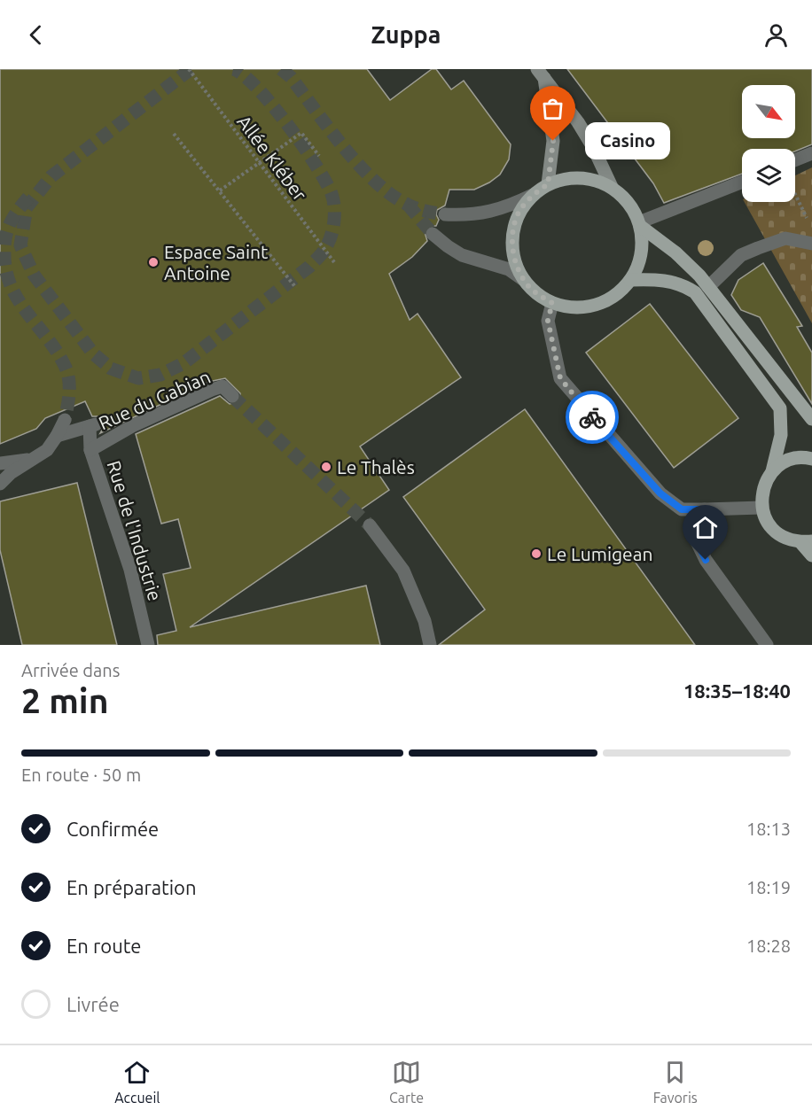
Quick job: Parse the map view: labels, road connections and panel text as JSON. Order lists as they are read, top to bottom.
{
  "streets": {
    "street": ["Rue du Gabian", "Rue de l'Industrie"],
    "path": ["Allée Kléber"]
  },
  "crossings": [
    ["Rue du Gabian", "Rue de l'Industrie"]
  ],
  "places": [
    "Casino",
    "Espace Saint Antoine",
    "Le Thalès",
    "Le Lumigean"
  ],
  "north": "bottom right",
  "page": {
    "header": "Zuppa",
    "bubble": "Casino",
    "heading": ["2 min", "Arrivée dans", "18:35–18:40"],
    "bar": "En route · 50 m",
    "list": [
      ["Confirmée", "18:13"],
      ["En préparation", "18:19"],
      ["En route", "18:28"],
      "Livrée"
    ],
    "tabs": ["Accueil", "Carte", "Favoris"]
  }
}
